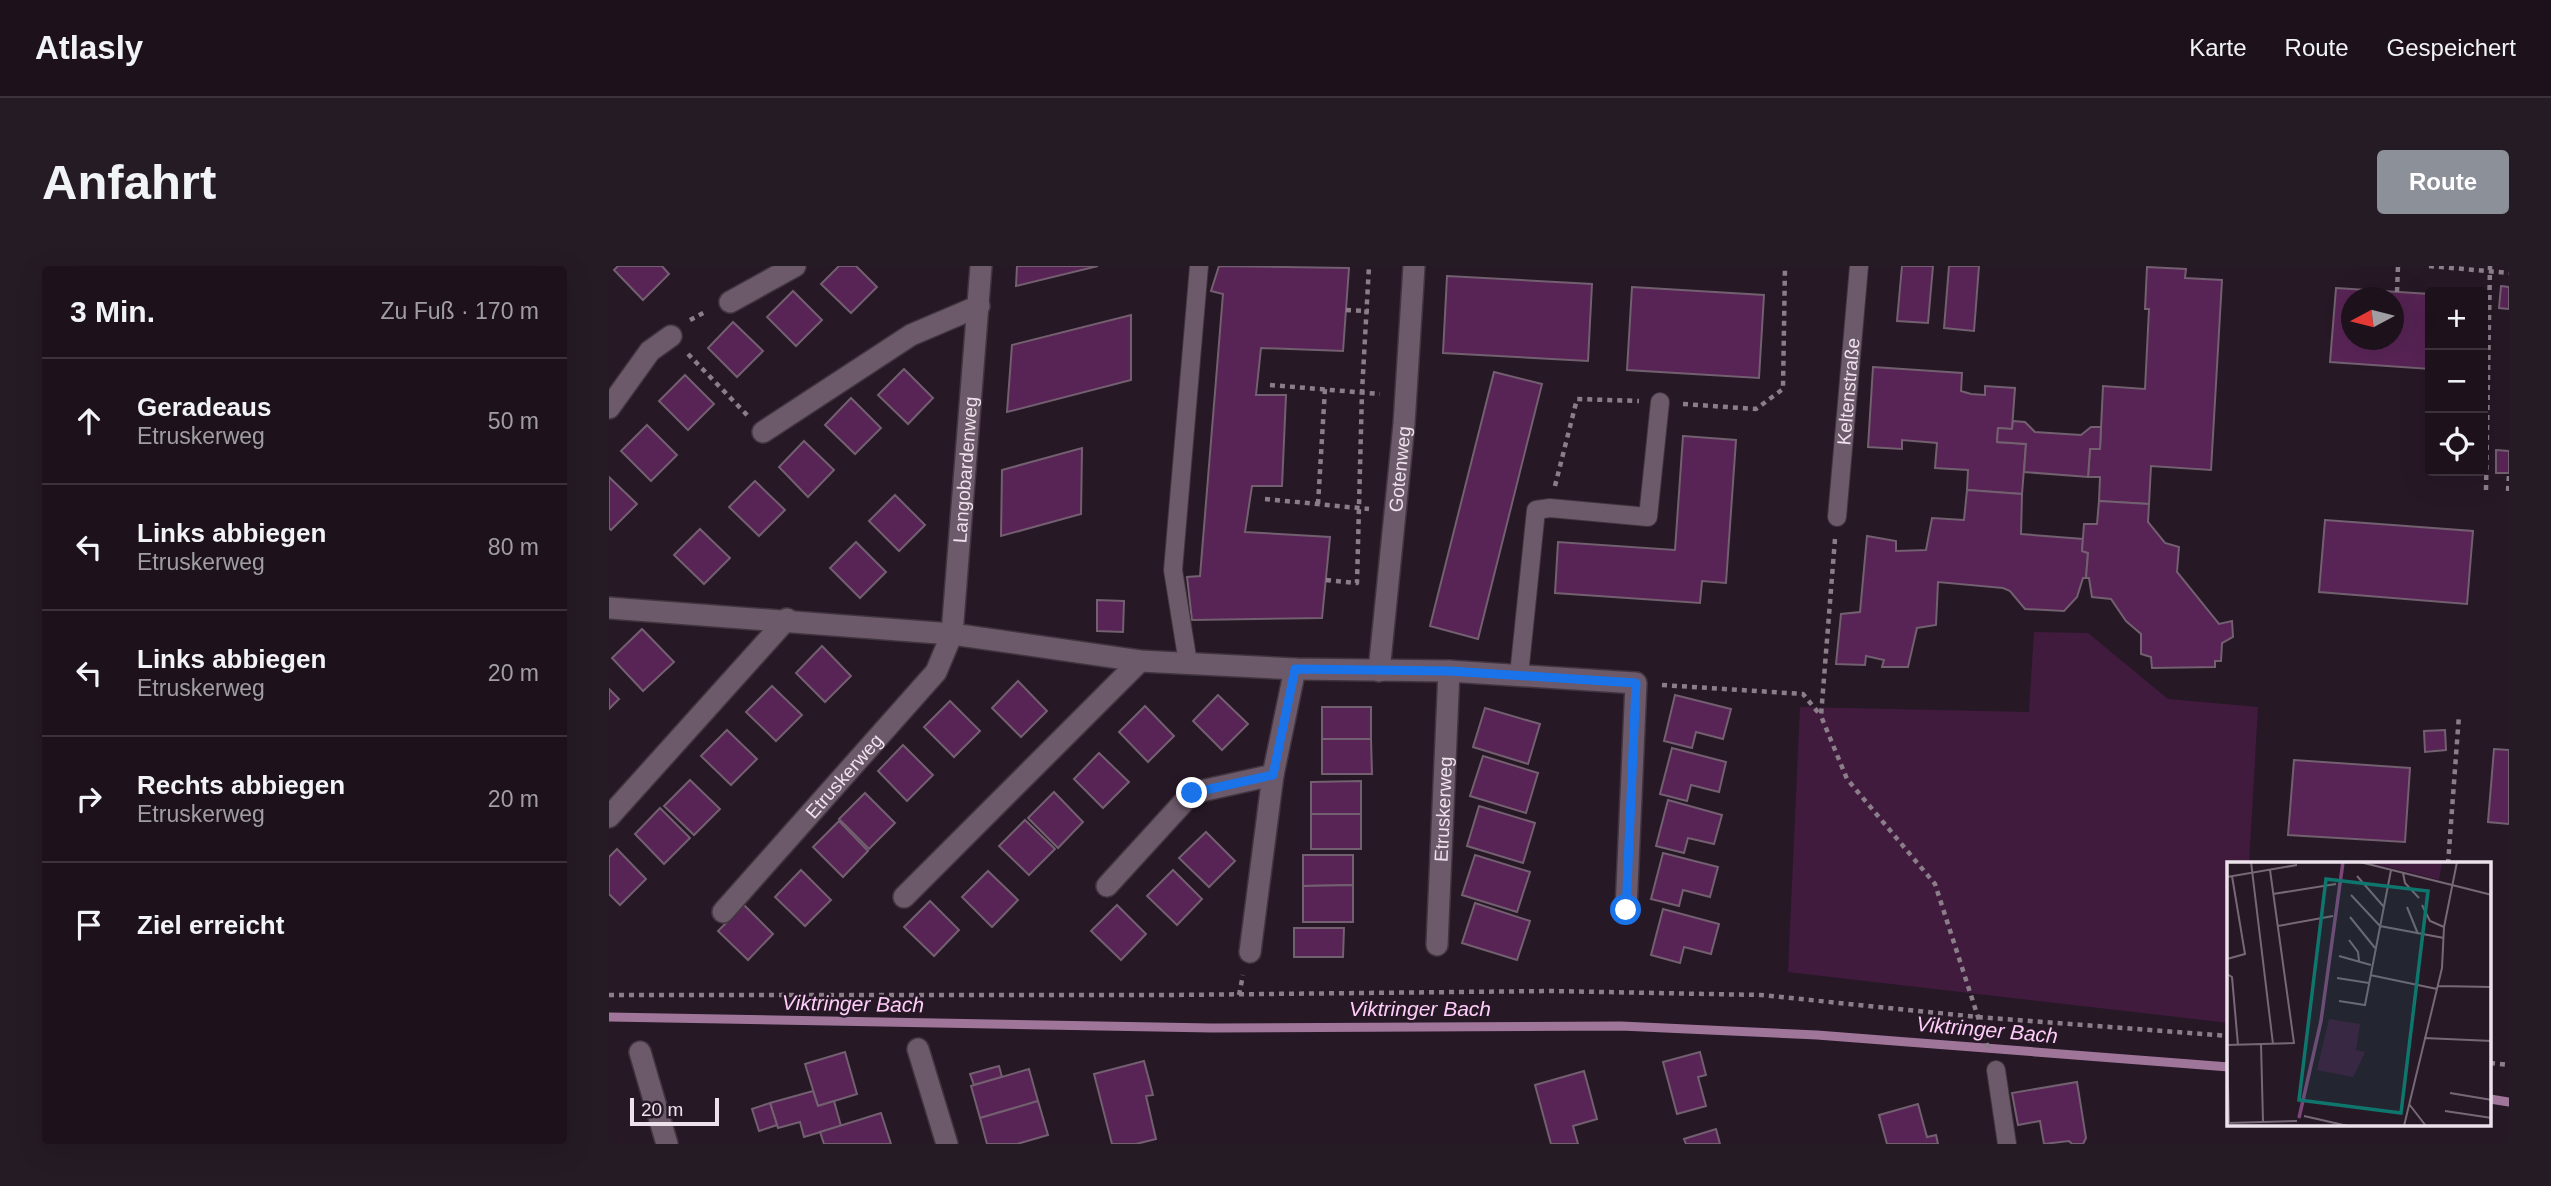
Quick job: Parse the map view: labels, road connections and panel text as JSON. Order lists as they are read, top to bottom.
{
  "streets": {
    "street": ["Gotenweg", "Langobardenweg", "Etruskerweg"],
    "lane": ["Keltenstraße"]
  },
  "crossings": [
    ["Langobardenweg", "Etruskerweg"]
  ],
  "water": ["Viktringer Bach"],
  "scale_bar": "20 m",
  "north": "left",
  "page": {
    "header": "Atlasly",
    "nav": ["Karte", "Route", "Gespeichert"],
    "buttons": "Route",
    "title": "Anfahrt",
    "heading": ["3 Min.", "Zu Fuß · 170 m"],
    "map_buttons": ["+", "−"],
    "list": [
      ["Geradeaus", "Etruskerweg", "50 m"],
      ["Links abbiegen", "Etruskerweg", "80 m"],
      ["Links abbiegen", "Etruskerweg", "20 m"],
      ["Rechts abbiegen", "Etruskerweg", "20 m"],
      "Ziel erreicht"
    ],
    "scale": "20 m"
  }
}
